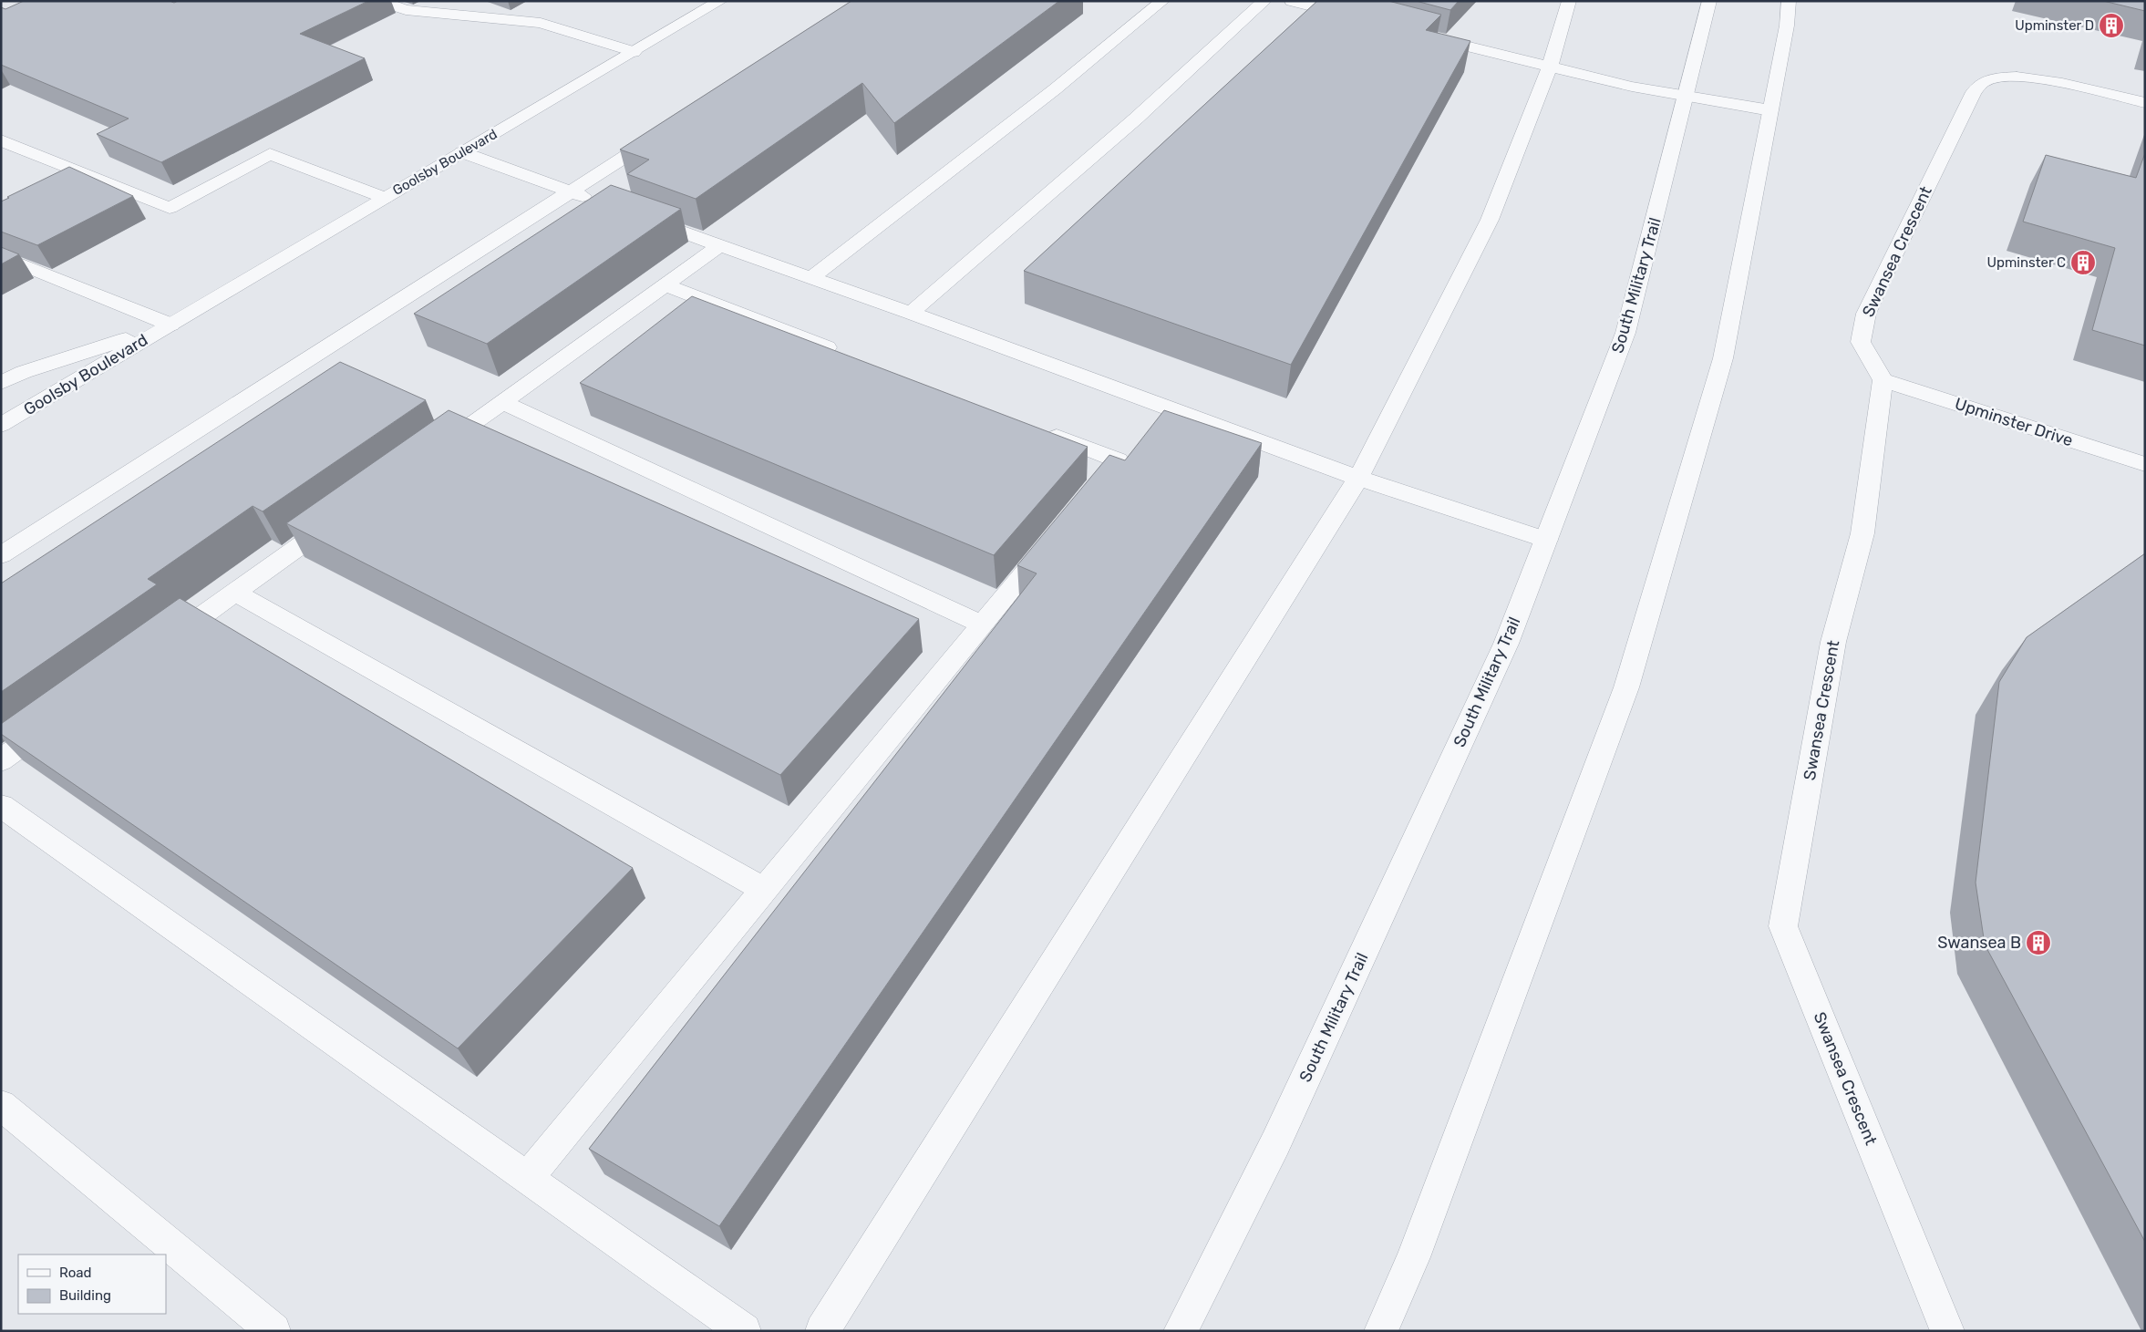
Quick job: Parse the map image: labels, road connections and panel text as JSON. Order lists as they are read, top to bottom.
{
  "streets": {
    "street": [
      "Goolsby Boulevard",
      "Swansea Crescent",
      "South Military Trail",
      "Upminster Drive"
    ]
  },
  "crossings": [
    ["Swansea Crescent", "Upminster Drive"]
  ],
  "places": {
    "building": ["Upminster D", "Upminster C", "Swansea B"]
  },
  "legend": ["Road", "Building"]
}
